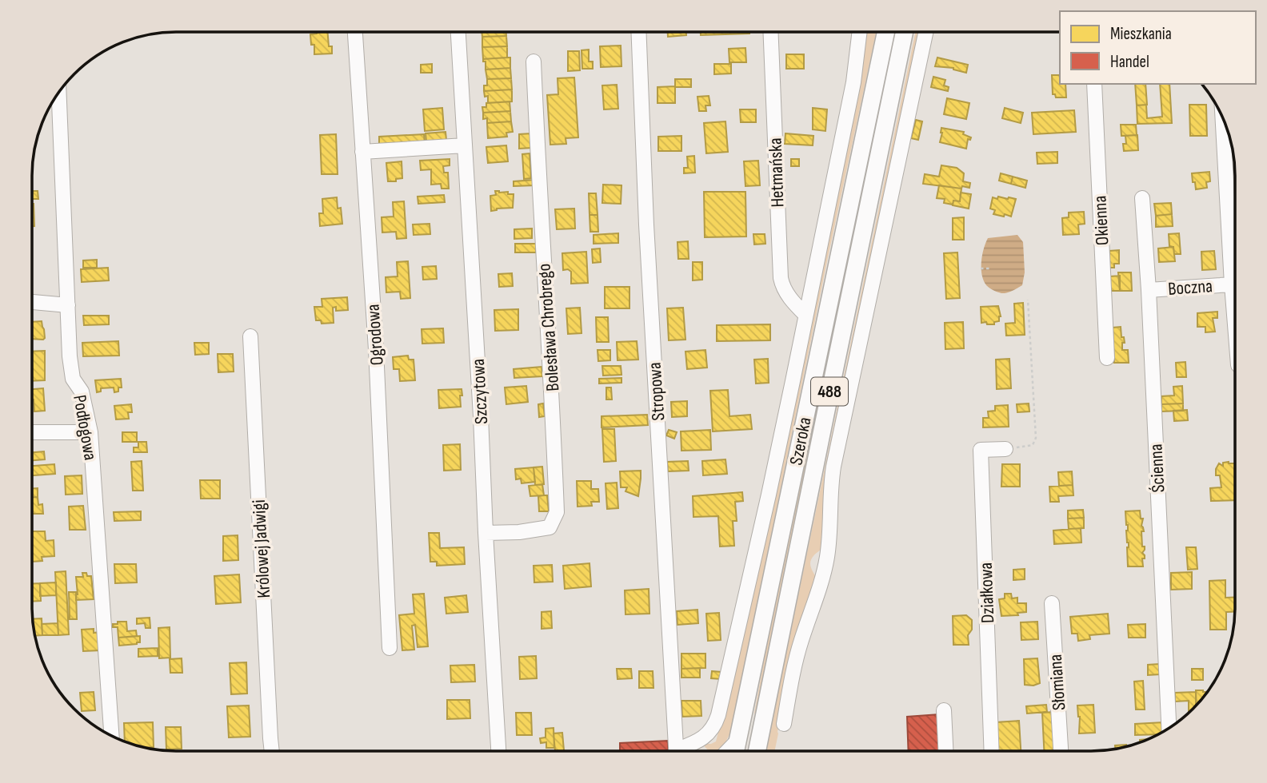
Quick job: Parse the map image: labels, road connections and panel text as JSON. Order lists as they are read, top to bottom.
{
  "streets": {
    "main road": ["488", "Szeroka"],
    "street": [
      "Hetmańska",
      "Okienna",
      "Boczna",
      "Bolesława Chrobrego",
      "Ogrodowa",
      "Szczytowa",
      "Stropowa",
      "Podłogowa",
      "Ścienna",
      "Królowej Jadwigi",
      "Działkowa",
      "Słomiana"
    ]
  },
  "crossings": [
    ["Boczna", "Ścienna"],
    ["Bolesława Chrobrego", "Szczytowa"]
  ],
  "legend": ["Mieszkania", "Handel"]
}
